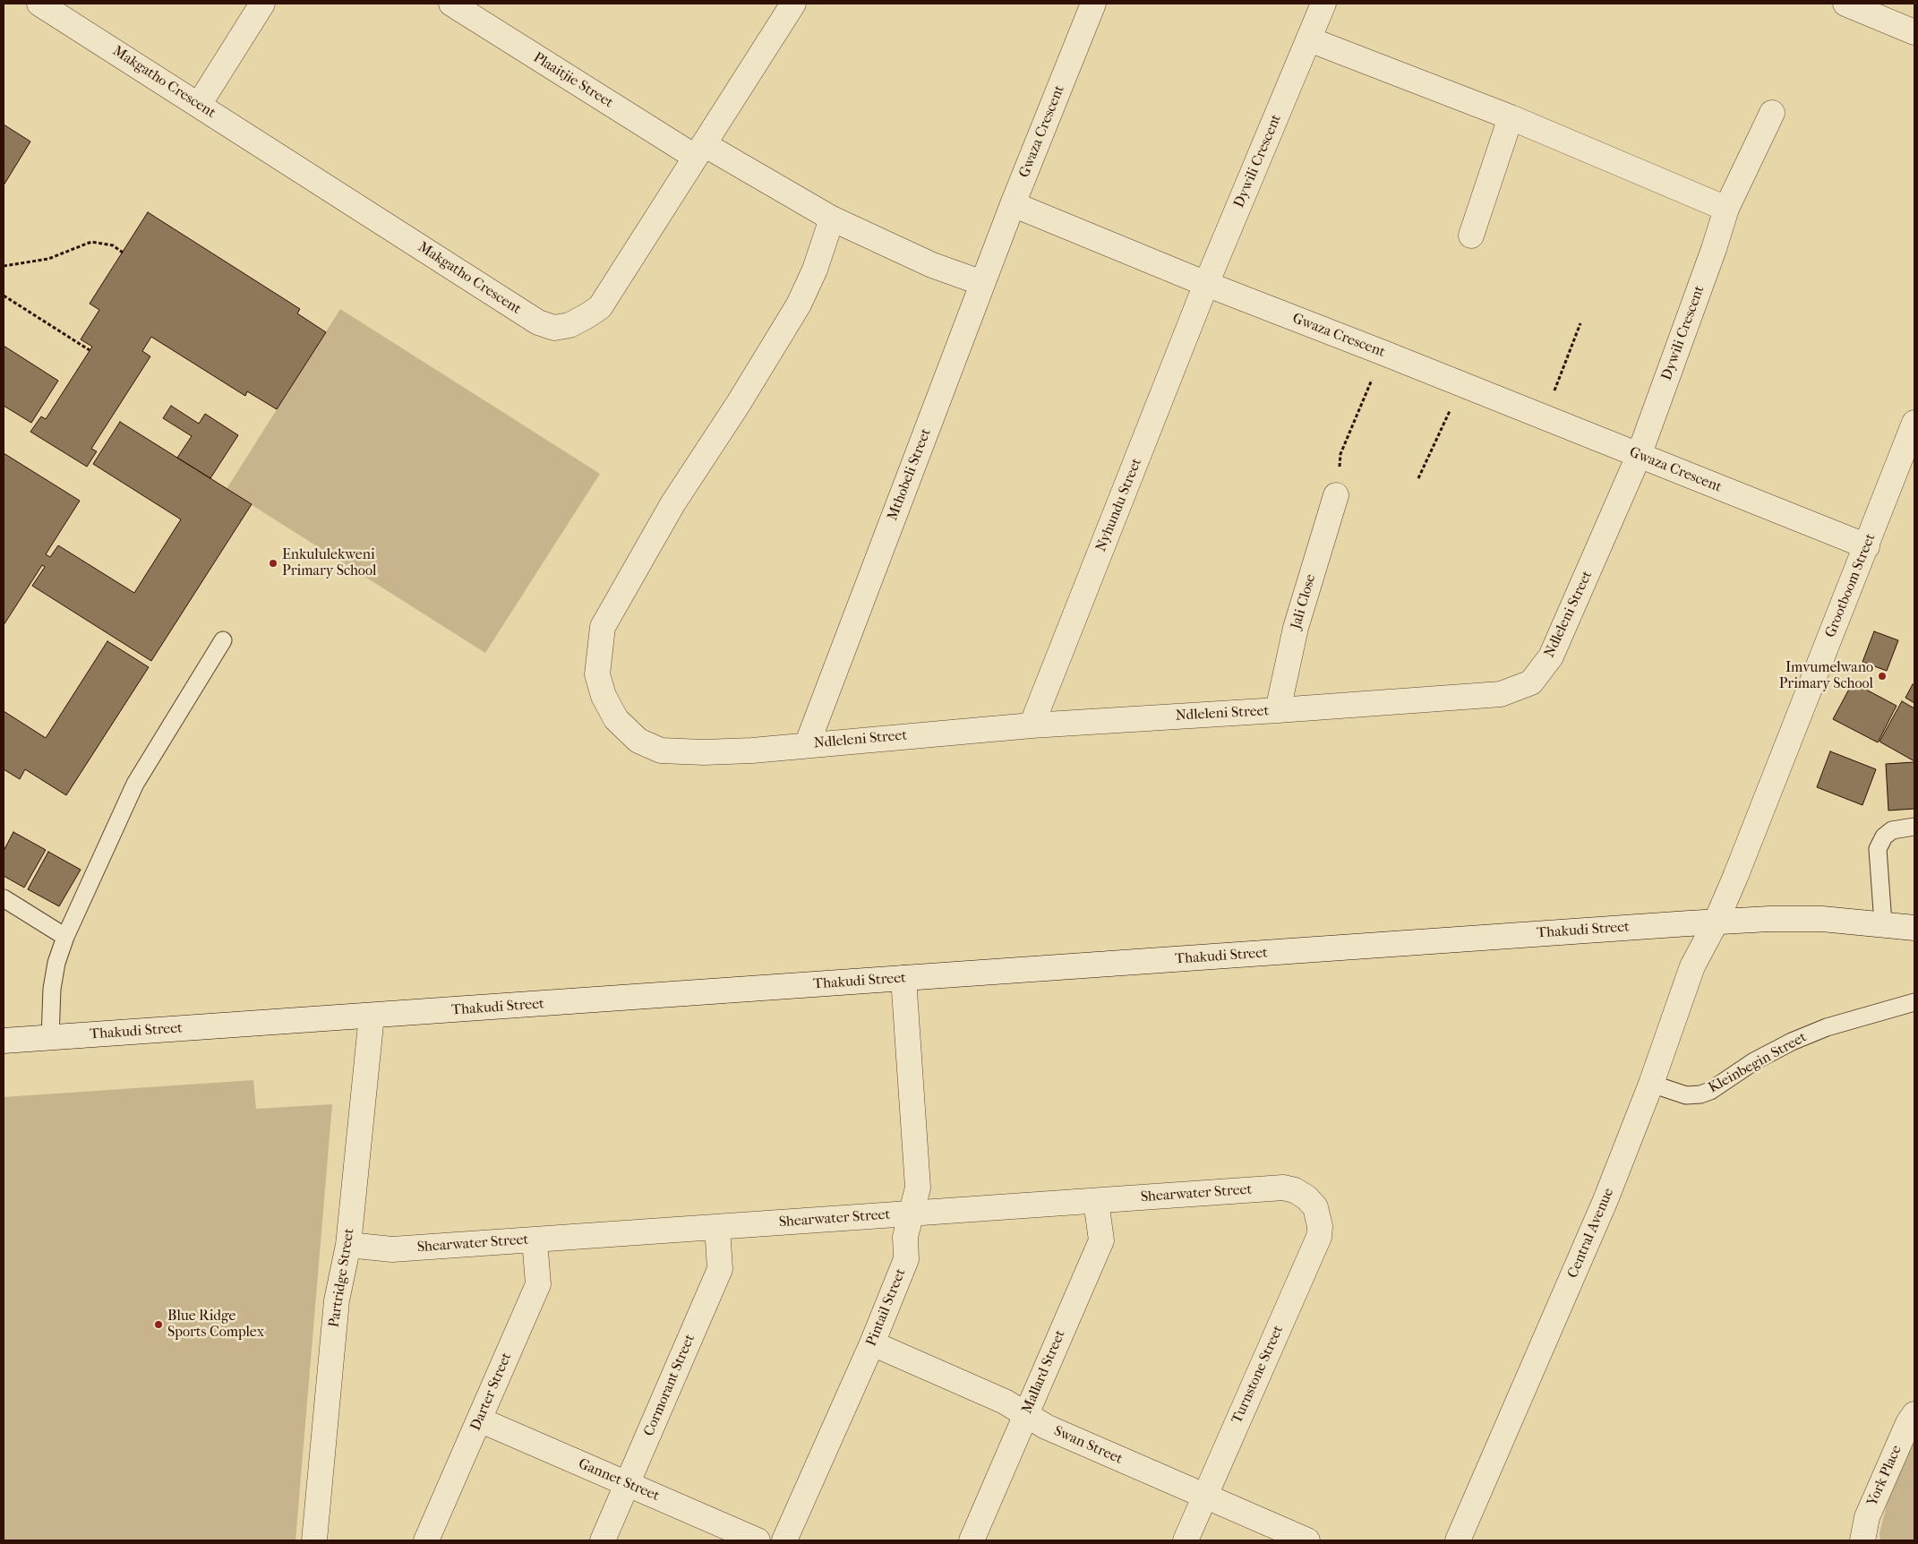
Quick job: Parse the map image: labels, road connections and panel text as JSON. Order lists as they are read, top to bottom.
{
  "streets": {
    "street": [
      "Plaaitjie Street",
      "Makgatho Crescent",
      "Gwaza Crescent",
      "Dywili Crescent",
      "Mthobeli Street",
      "Nyhundu Street",
      "Grootboom Street",
      "Jali Close",
      "Ndleleni Street",
      "Thakudi Street",
      "Shearwater Street",
      "Central Avenue",
      "Partridge Street",
      "Pintail Street",
      "Mallard Street",
      "Turnstone Street",
      "Cormorant Street",
      "Darter Street",
      "Swan Street",
      "York Place",
      "Gannet Street"
    ],
    "lane": ["Kleinbegin Street"]
  },
  "crossings": [
    ["Plaaitjie Street", "Makgatho Crescent"],
    ["Plaaitjie Street", "Mthobeli Street"],
    ["Plaaitjie Street", "Ndleleni Street"],
    ["Gwaza Crescent", "Dywili Crescent"],
    ["Gwaza Crescent", "Mthobeli Street"],
    ["Gwaza Crescent", "Nyhundu Street"],
    ["Gwaza Crescent", "Grootboom Street"],
    ["Gwaza Crescent", "Ndleleni Street"],
    ["Dywili Crescent", "Nyhundu Street"],
    ["Dywili Crescent", "Ndleleni Street"],
    ["Mthobeli Street", "Ndleleni Street"],
    ["Nyhundu Street", "Ndleleni Street"],
    ["Grootboom Street", "Thakudi Street"],
    ["Grootboom Street", "Central Avenue"],
    ["Jali Close", "Ndleleni Street"],
    ["Thakudi Street", "Central Avenue"],
    ["Thakudi Street", "Partridge Street"],
    ["Thakudi Street", "Pintail Street"],
    ["Kleinbegin Street", "Central Avenue"],
    ["Shearwater Street", "Partridge Street"],
    ["Shearwater Street", "Pintail Street"],
    ["Shearwater Street", "Mallard Street"],
    ["Shearwater Street", "Turnstone Street"],
    ["Shearwater Street", "Cormorant Street"],
    ["Shearwater Street", "Darter Street"],
    ["Pintail Street", "Swan Street"],
    ["Mallard Street", "Swan Street"],
    ["Turnstone Street", "Swan Street"],
    ["Cormorant Street", "Gannet Street"],
    ["Darter Street", "Gannet Street"]
  ],
  "places": ["Enkululekweni Primary School", "Imvumelwano Primary School", "Blue Ridge Sports Complex"]
}
